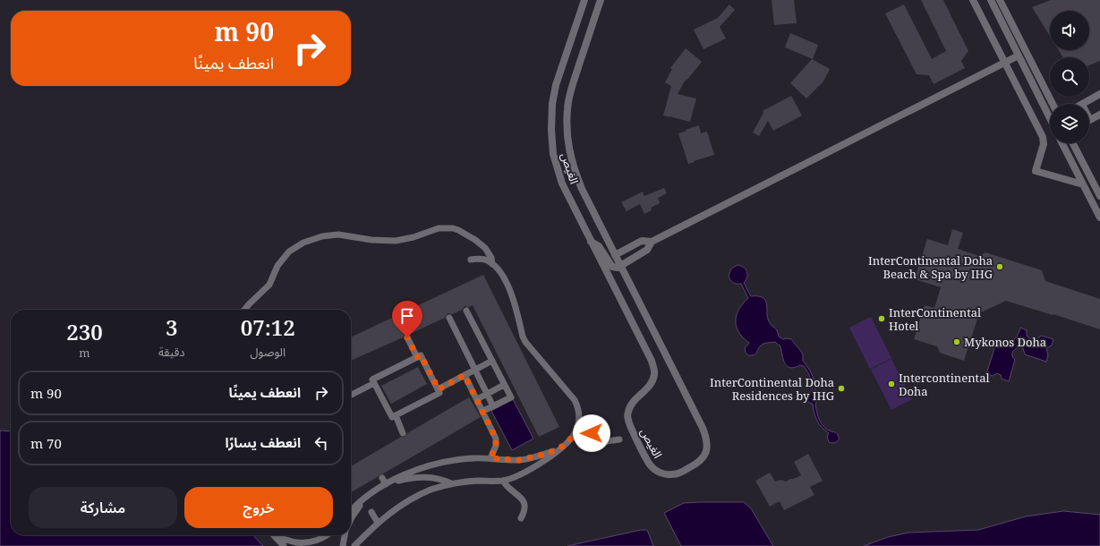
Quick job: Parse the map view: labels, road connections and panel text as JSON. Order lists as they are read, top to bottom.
{
  "streets": {
    "street": ["الغيص"]
  },
  "places": [
    "InterContinental Doha Beach & Spa by IHG",
    "InterContinental Hotel",
    "Mykonos Doha",
    "Intercontinental Doha",
    "InterContinental Doha Residences by IHG"
  ],
  "page": {
    "turn": ["90 m", "انعطف يمينًا"],
    "eta": [
      "07:12",
      "الوصول",
      "3",
      "دقيقة",
      "230",
      "m"
    ],
    "list": [
      {
        "name": "انعطف يمينًا",
        "value": "90 m"
      },
      {
        "name": "انعطف يسارًا",
        "value": "70 m"
      }
    ],
    "buttons": ["خروج", "مشاركة"]
  }
}
